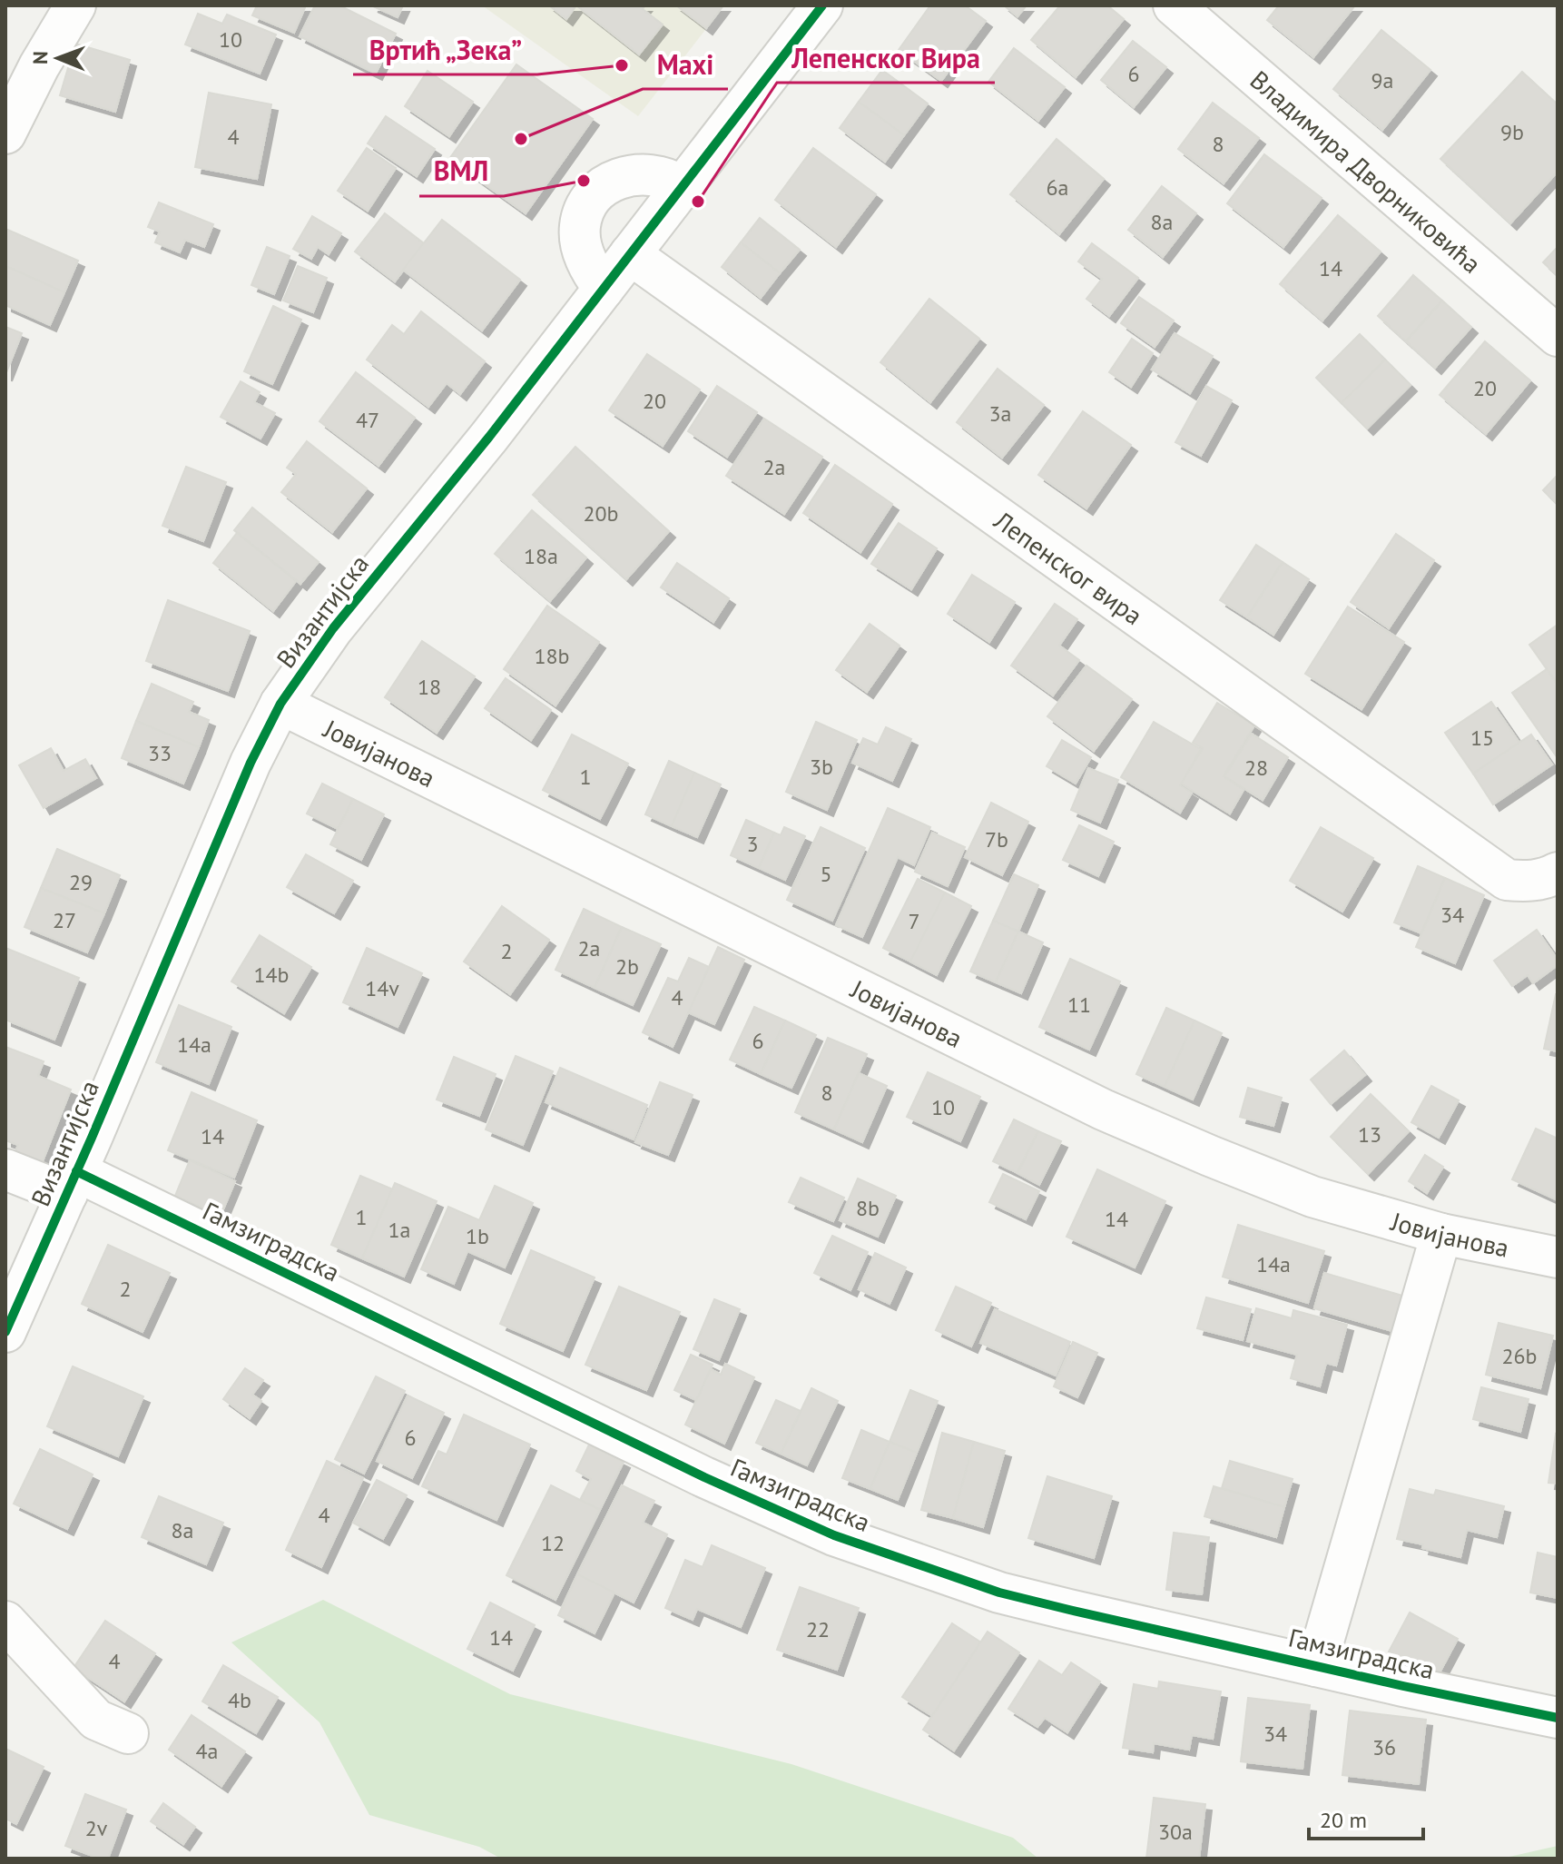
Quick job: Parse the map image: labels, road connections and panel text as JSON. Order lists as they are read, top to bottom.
{
  "streets": {
    "street": [
      "Владимира Дворниковића",
      "Лепенског вира",
      "Византијска",
      "Јовијанова",
      "Гамзиградска"
    ]
  },
  "crossings": [
    ["Лепенског вира", "Византијска"],
    ["Византијска", "Јовијанова"],
    ["Византијска", "Гамзиградска"]
  ],
  "places": [
    "Вртић „Зека”",
    "Maxi",
    "ВМЛ",
    "Лепенског Вира"
  ],
  "house_numbers": [
    "10",
    "6",
    "9a",
    "9b",
    "4",
    "8",
    "6a",
    "8a",
    "14",
    "20",
    "20",
    "3a",
    "47",
    "2a",
    "20b",
    "18a",
    "18b",
    "18",
    "15",
    "33",
    "3b",
    "28",
    "1",
    "7b",
    "3",
    "5",
    "29",
    "34",
    "27",
    "7",
    "2a",
    "2",
    "2b",
    "14b",
    "14v",
    "4",
    "11",
    "6",
    "14a",
    "8",
    "10",
    "13",
    "14",
    "8b",
    "1",
    "14",
    "1a",
    "1b",
    "14a",
    "2",
    "26b",
    "6",
    "4",
    "8a",
    "12",
    "22",
    "14",
    "4",
    "4b",
    "34",
    "36",
    "4a",
    "2v",
    "30a"
  ],
  "scale_bar": "20 m",
  "north": "left"
}
